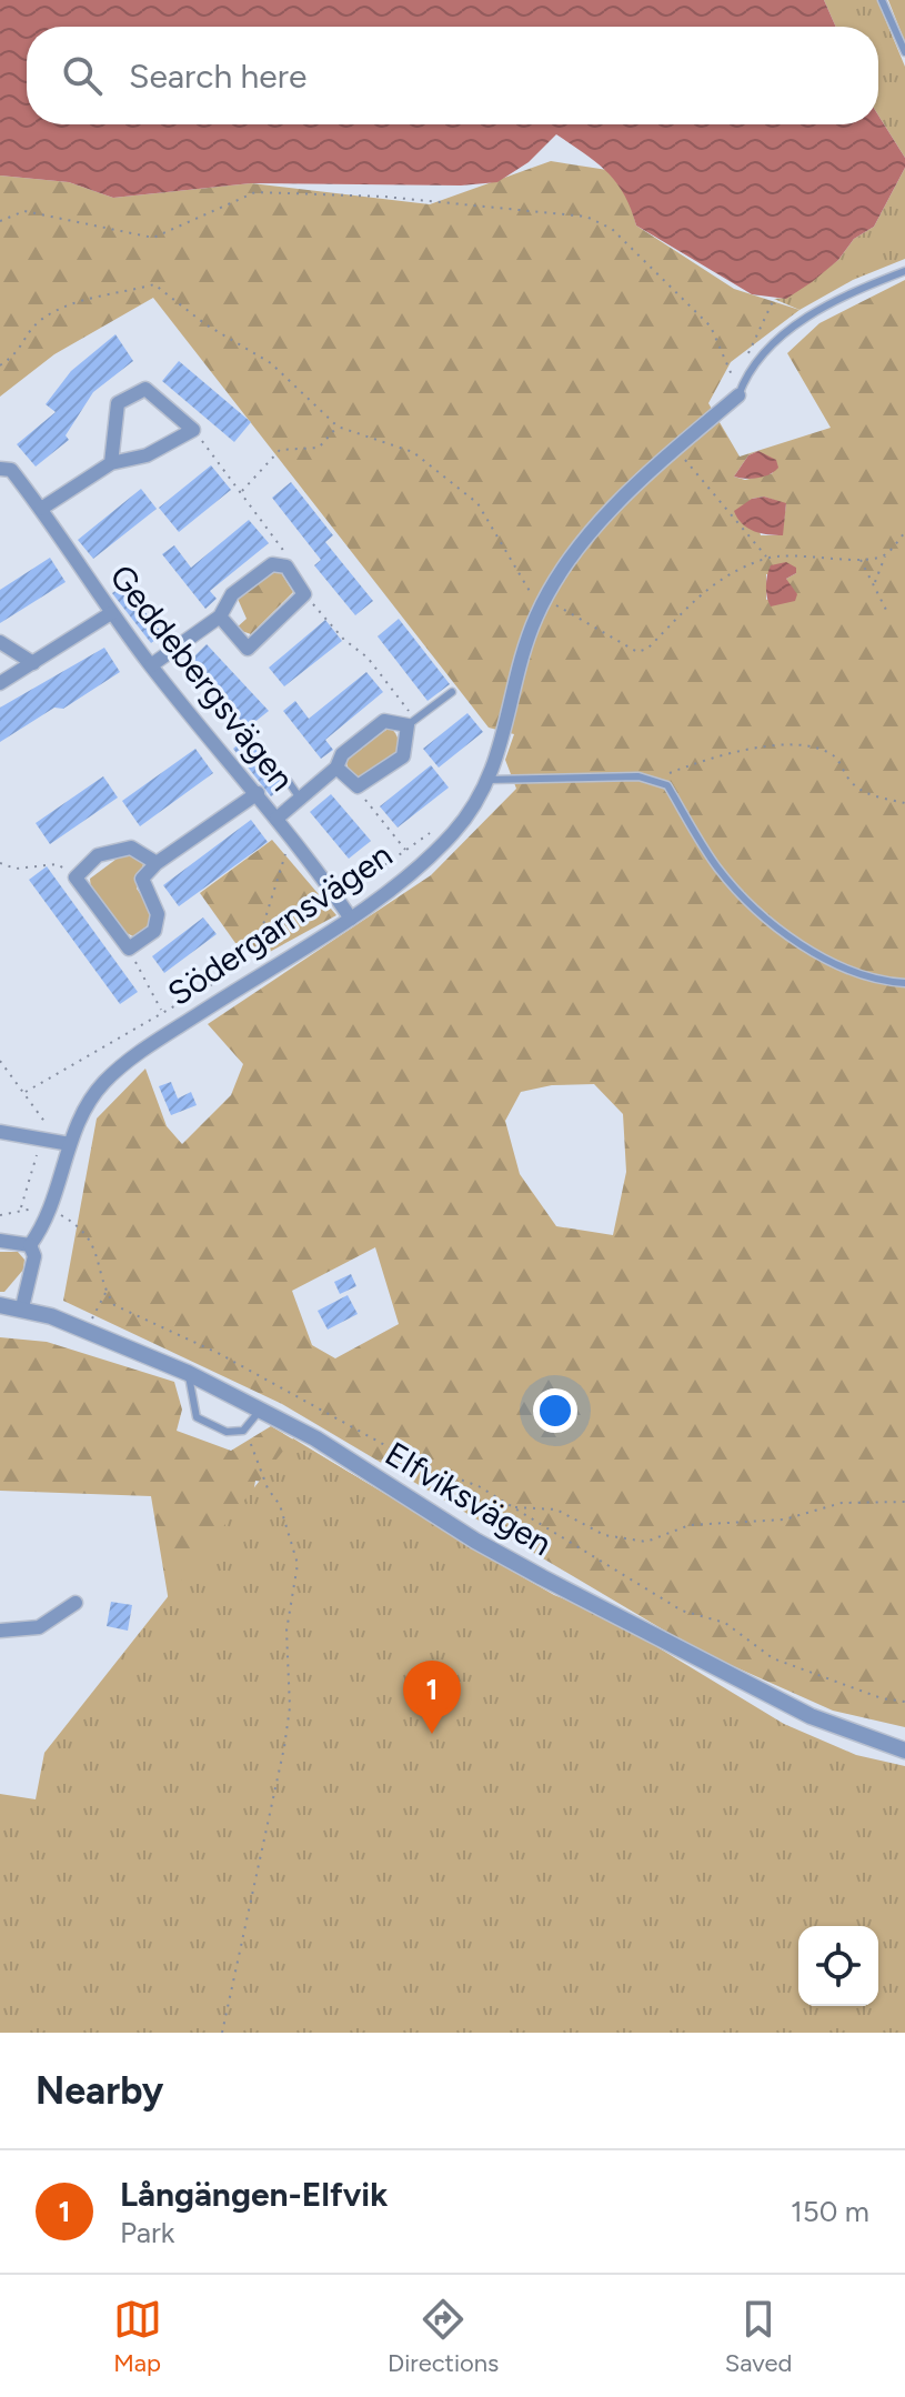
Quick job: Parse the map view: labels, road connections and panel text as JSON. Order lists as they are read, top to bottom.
{
  "streets": {
    "street": ["Geddebergsvägen", "Södergarnsvägen", "Elfviksvägen"]
  },
  "crossings": [
    ["Geddebergsvägen", "Södergarnsvägen"],
    ["Södergarnsvägen", "Elfviksvägen"]
  ],
  "page": {
    "search": "Search here",
    "pins": "1",
    "heading": "Nearby",
    "list": [
      {
        "mark": "1",
        "name": "Långängen-Elfvik",
        "note": "Park",
        "value": "150 m"
      }
    ],
    "nav": ["Map", "Directions", "Saved"]
  }
}
